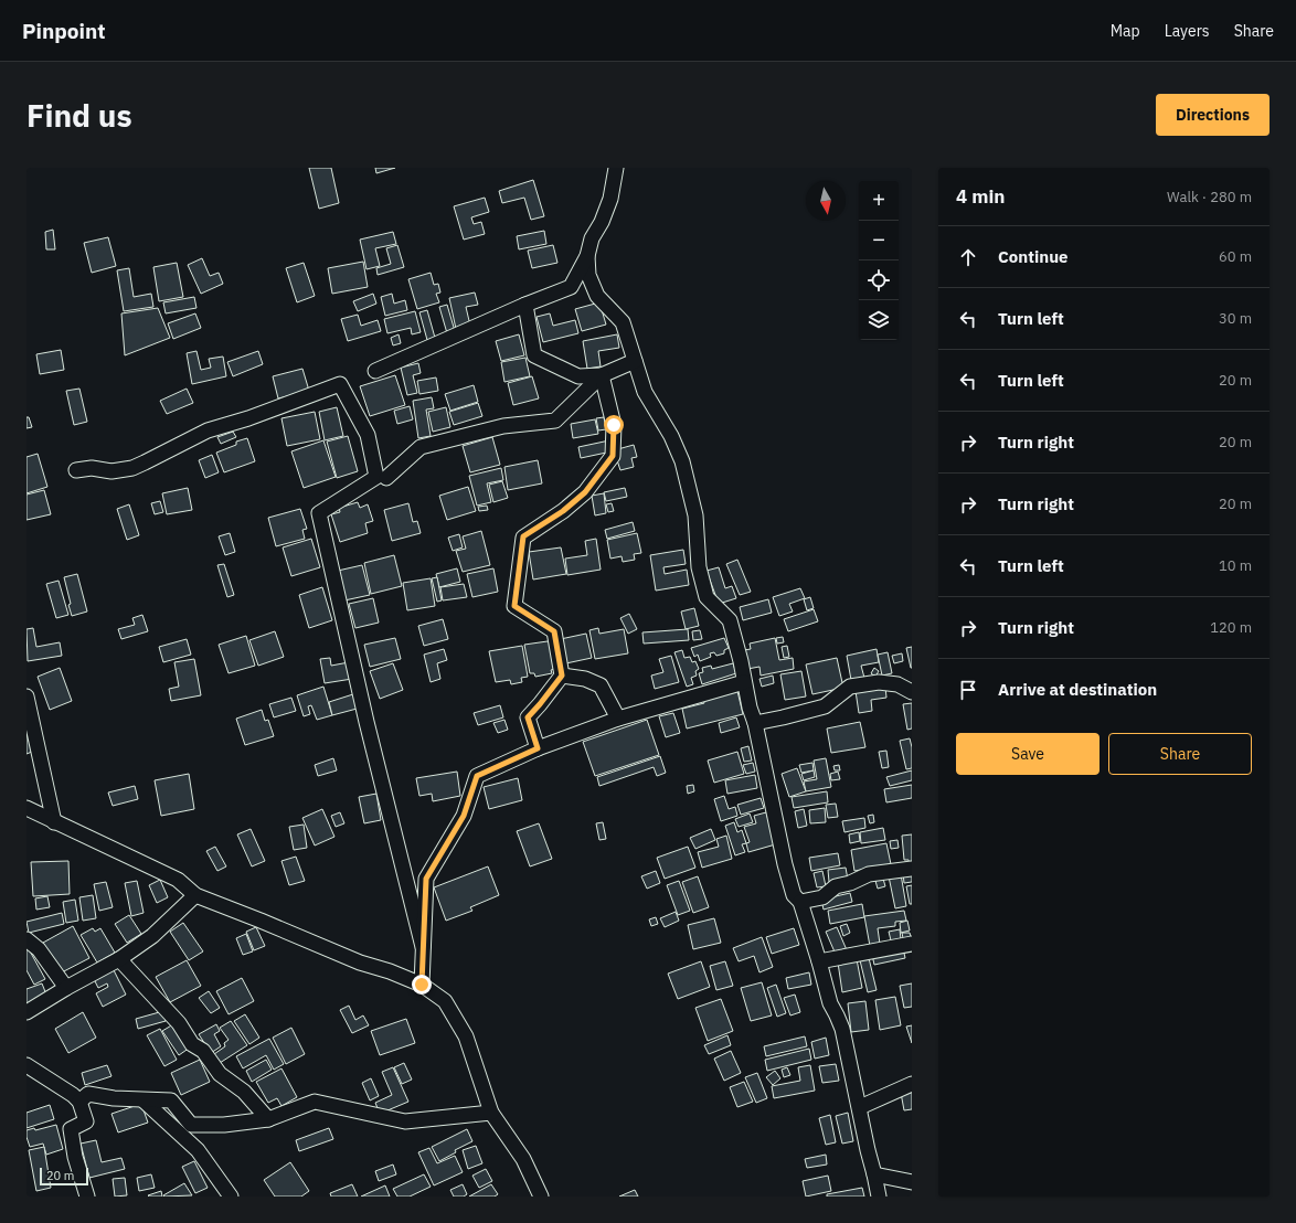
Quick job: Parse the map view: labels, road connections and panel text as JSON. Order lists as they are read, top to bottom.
{
  "scale_bar": "20 m",
  "north": "bottom",
  "page": {
    "header": "Pinpoint",
    "nav": ["Map", "Layers", "Share"],
    "buttons": [
      "Directions",
      ["Save", "Share"]
    ],
    "title": "Find us",
    "heading": ["4 min", "Walk · 280 m"],
    "map_buttons": ["+", "−"],
    "list": [
      ["Continue", "60 m"],
      ["Turn left", "30 m"],
      ["Turn left", "20 m"],
      ["Turn right", "20 m"],
      ["Turn right", "20 m"],
      ["Turn left", "10 m"],
      ["Turn right", "120 m"],
      "Arrive at destination"
    ],
    "scale": "20 m"
  }
}
